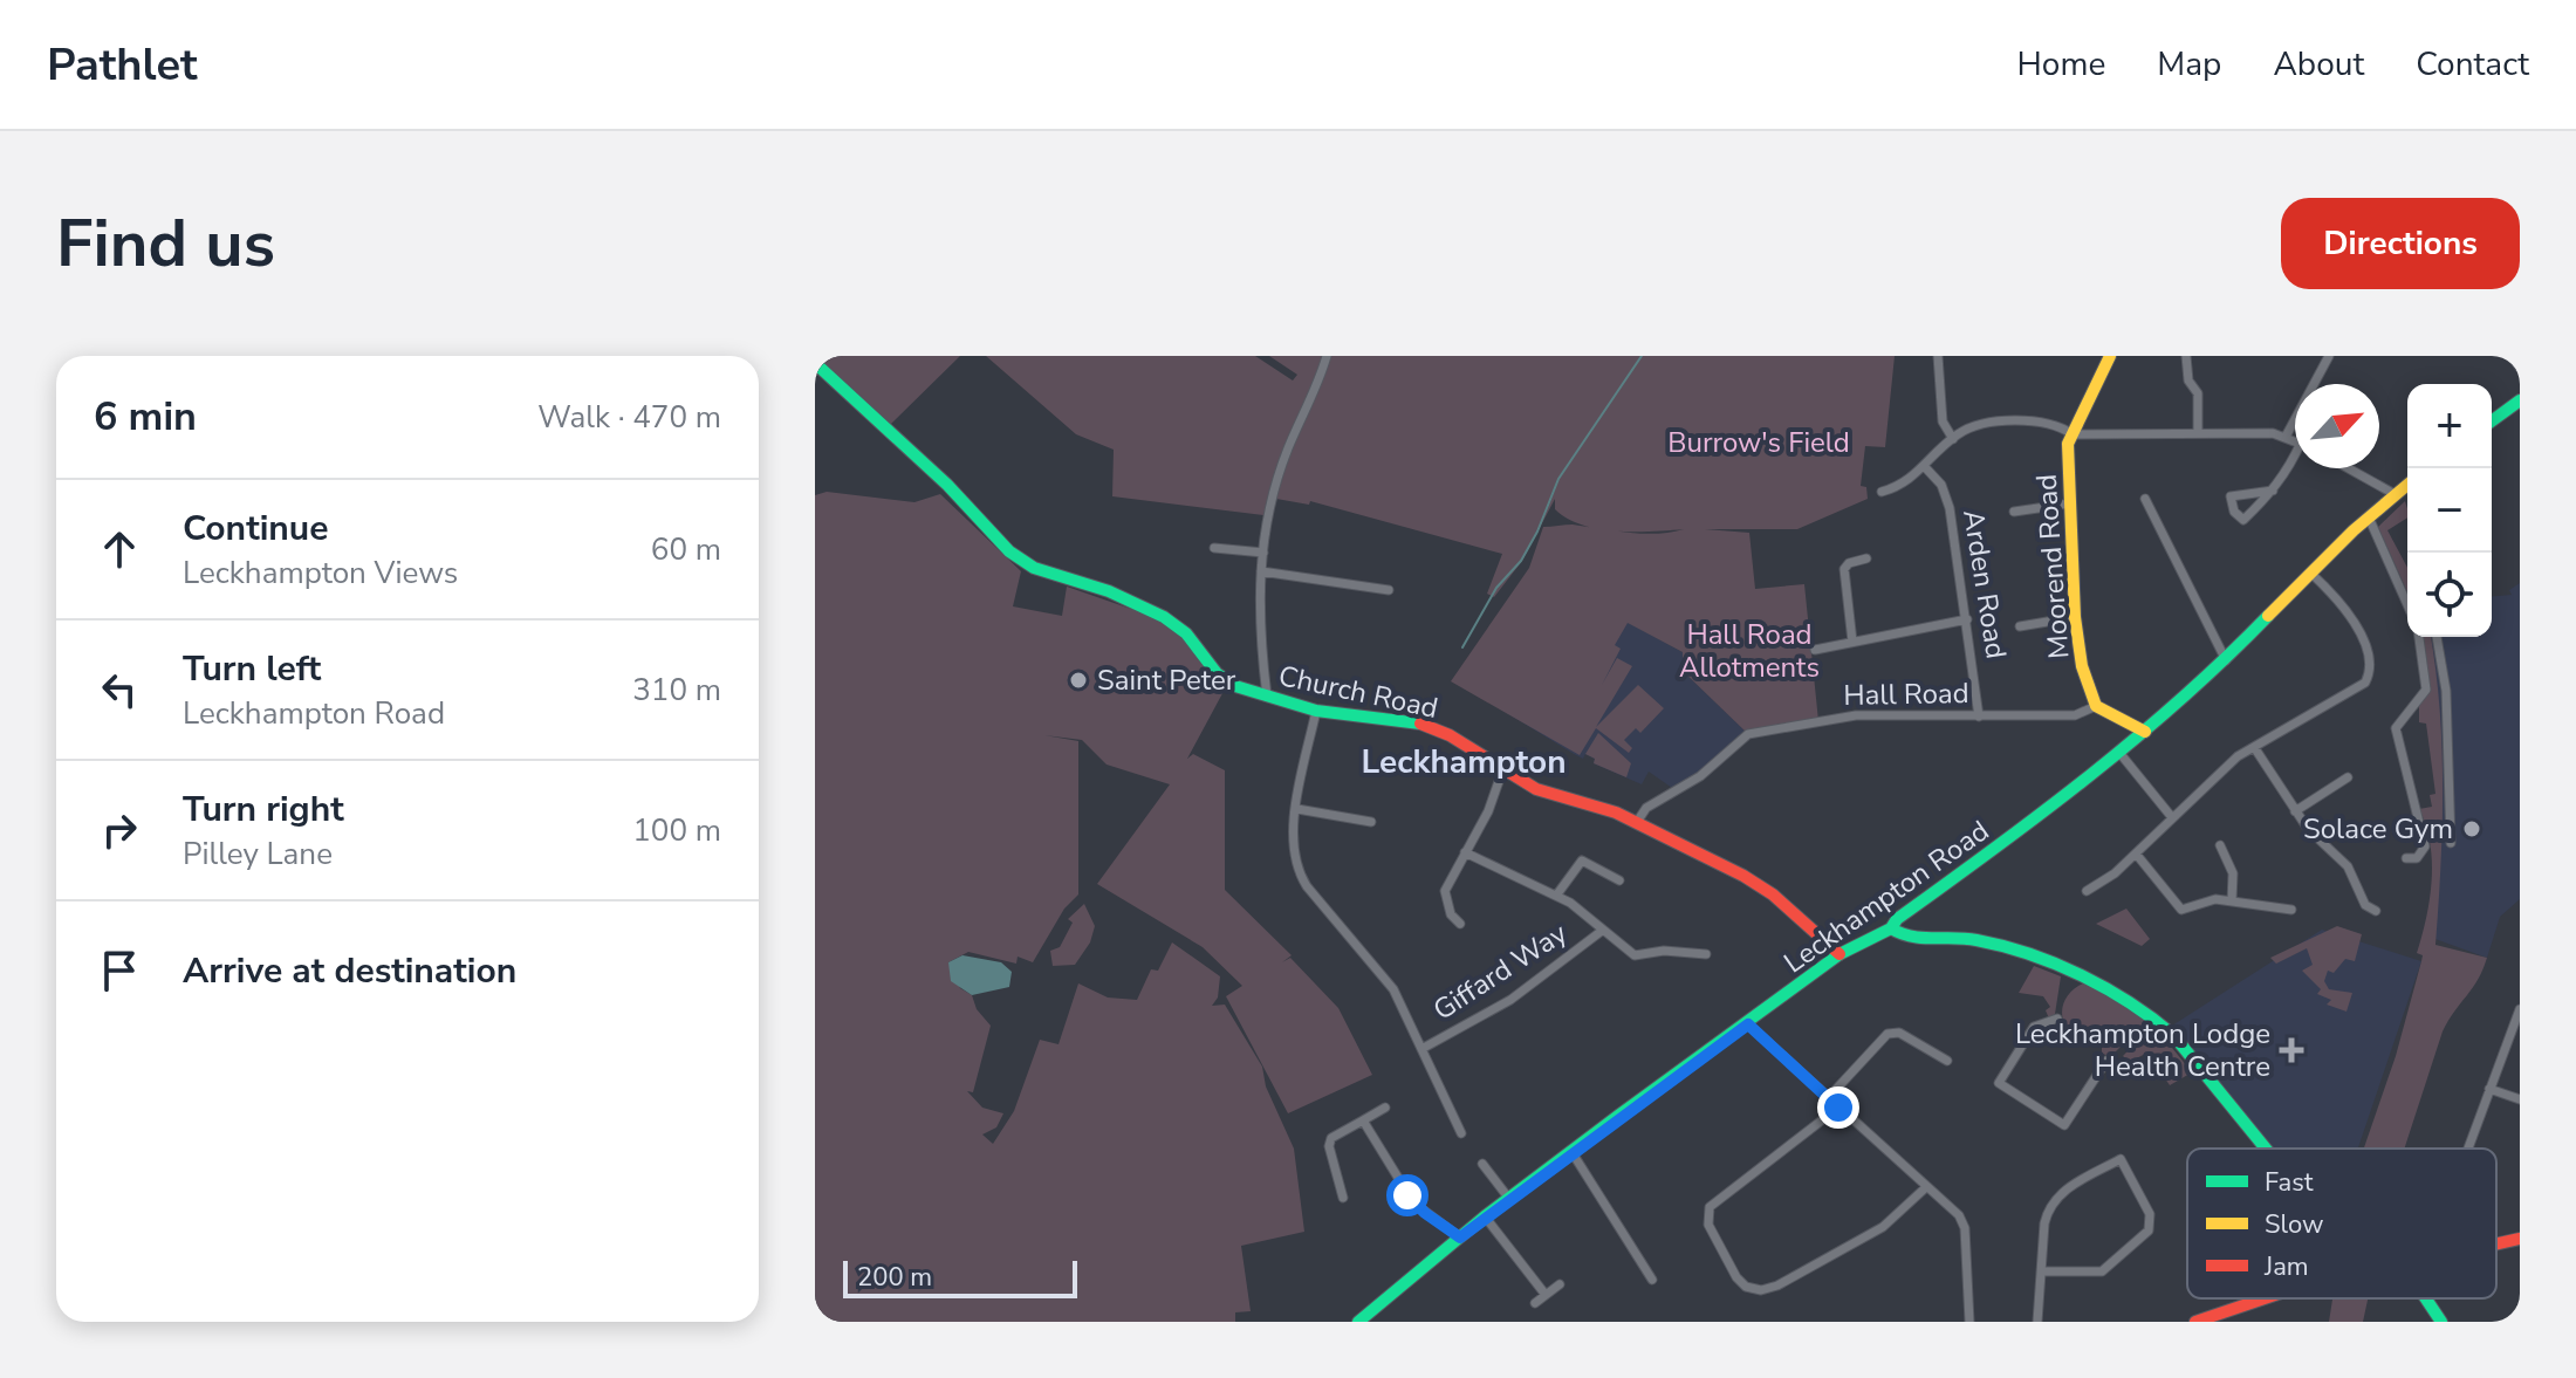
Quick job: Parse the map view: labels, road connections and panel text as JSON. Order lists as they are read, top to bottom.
{
  "streets": {
    "street": [
      "Moorend Road",
      "Arden Road",
      "Church Road",
      "Hall Road",
      "Leckhampton Road",
      "Giffard Way"
    ]
  },
  "crossings": [
    ["Moorend Road", "Hall Road"],
    ["Arden Road", "Hall Road"],
    ["Church Road", "Hall Road"],
    ["Church Road", "Leckhampton Road"]
  ],
  "districts": ["Leckhampton"],
  "parks": ["Burrow's Field", "Hall Road Allotments"],
  "places": {
    "other": ["Saint Peter", "Solace Gym"],
    "health": ["Leckhampton Lodge Health Centre"]
  },
  "legend": ["Fast", "Slow", "Jam"],
  "scale_bar": "200 m",
  "north": "top right",
  "page": {
    "header": "Pathlet",
    "nav": [
      "Home",
      "Map",
      "About",
      "Contact"
    ],
    "buttons": "Directions",
    "title": "Find us",
    "heading": ["6 min", "Walk · 470 m"],
    "map_buttons": ["+", "−"],
    "list": [
      ["Continue", "Leckhampton Views", "60 m"],
      ["Turn left", "Leckhampton Road", "310 m"],
      ["Turn right", "Pilley Lane", "100 m"],
      "Arrive at destination"
    ],
    "scale": "200 m"
  }
}
